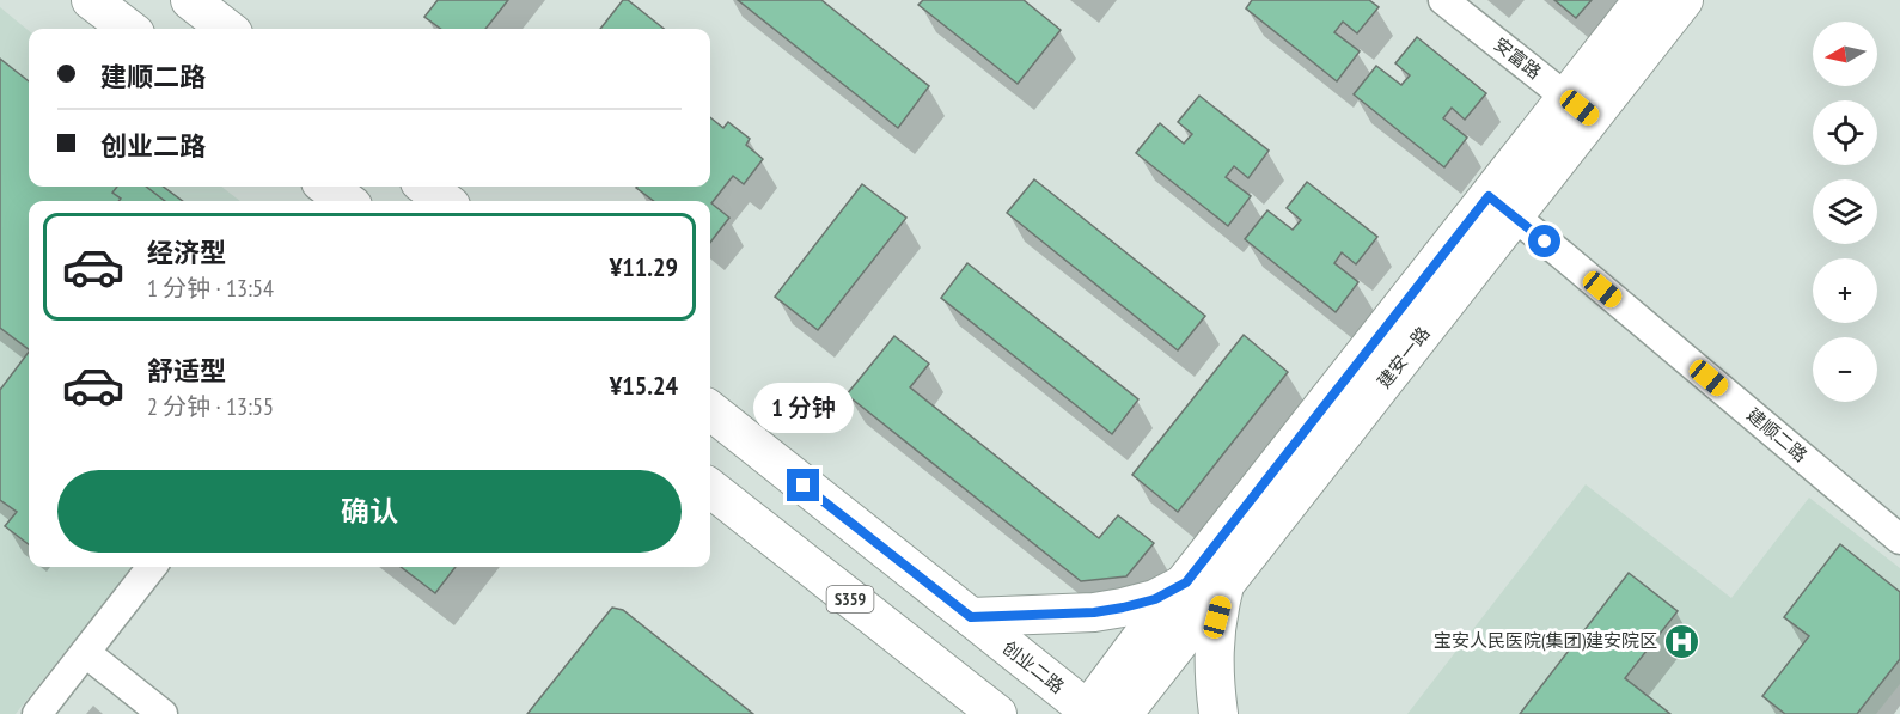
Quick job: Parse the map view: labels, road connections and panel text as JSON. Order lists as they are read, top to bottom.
{
  "streets": {
    "main road": ["建安一路", "S359", "创业二路"],
    "street": ["安富路", "建顺二路"]
  },
  "crossings": [
    ["安富路", "建安一路"],
    ["建安一路", "建顺二路"],
    ["建安一路", "创业二路"]
  ],
  "places": {
    "hospital": ["宝安人民医院(集团)建安院区"]
  },
  "north": "left",
  "page": {
    "map_buttons": ["+", "−"],
    "banner": ["建顺二路", "创业二路"],
    "list": [
      {
        "name": "经济型",
        "note": "1 分钟 · 13:54",
        "value": "¥11.29"
      },
      {
        "name": "舒适型",
        "note": "2 分钟 · 13:55",
        "value": "¥15.24"
      }
    ],
    "bubble": "1 分钟",
    "buttons": "确认"
  }
}
